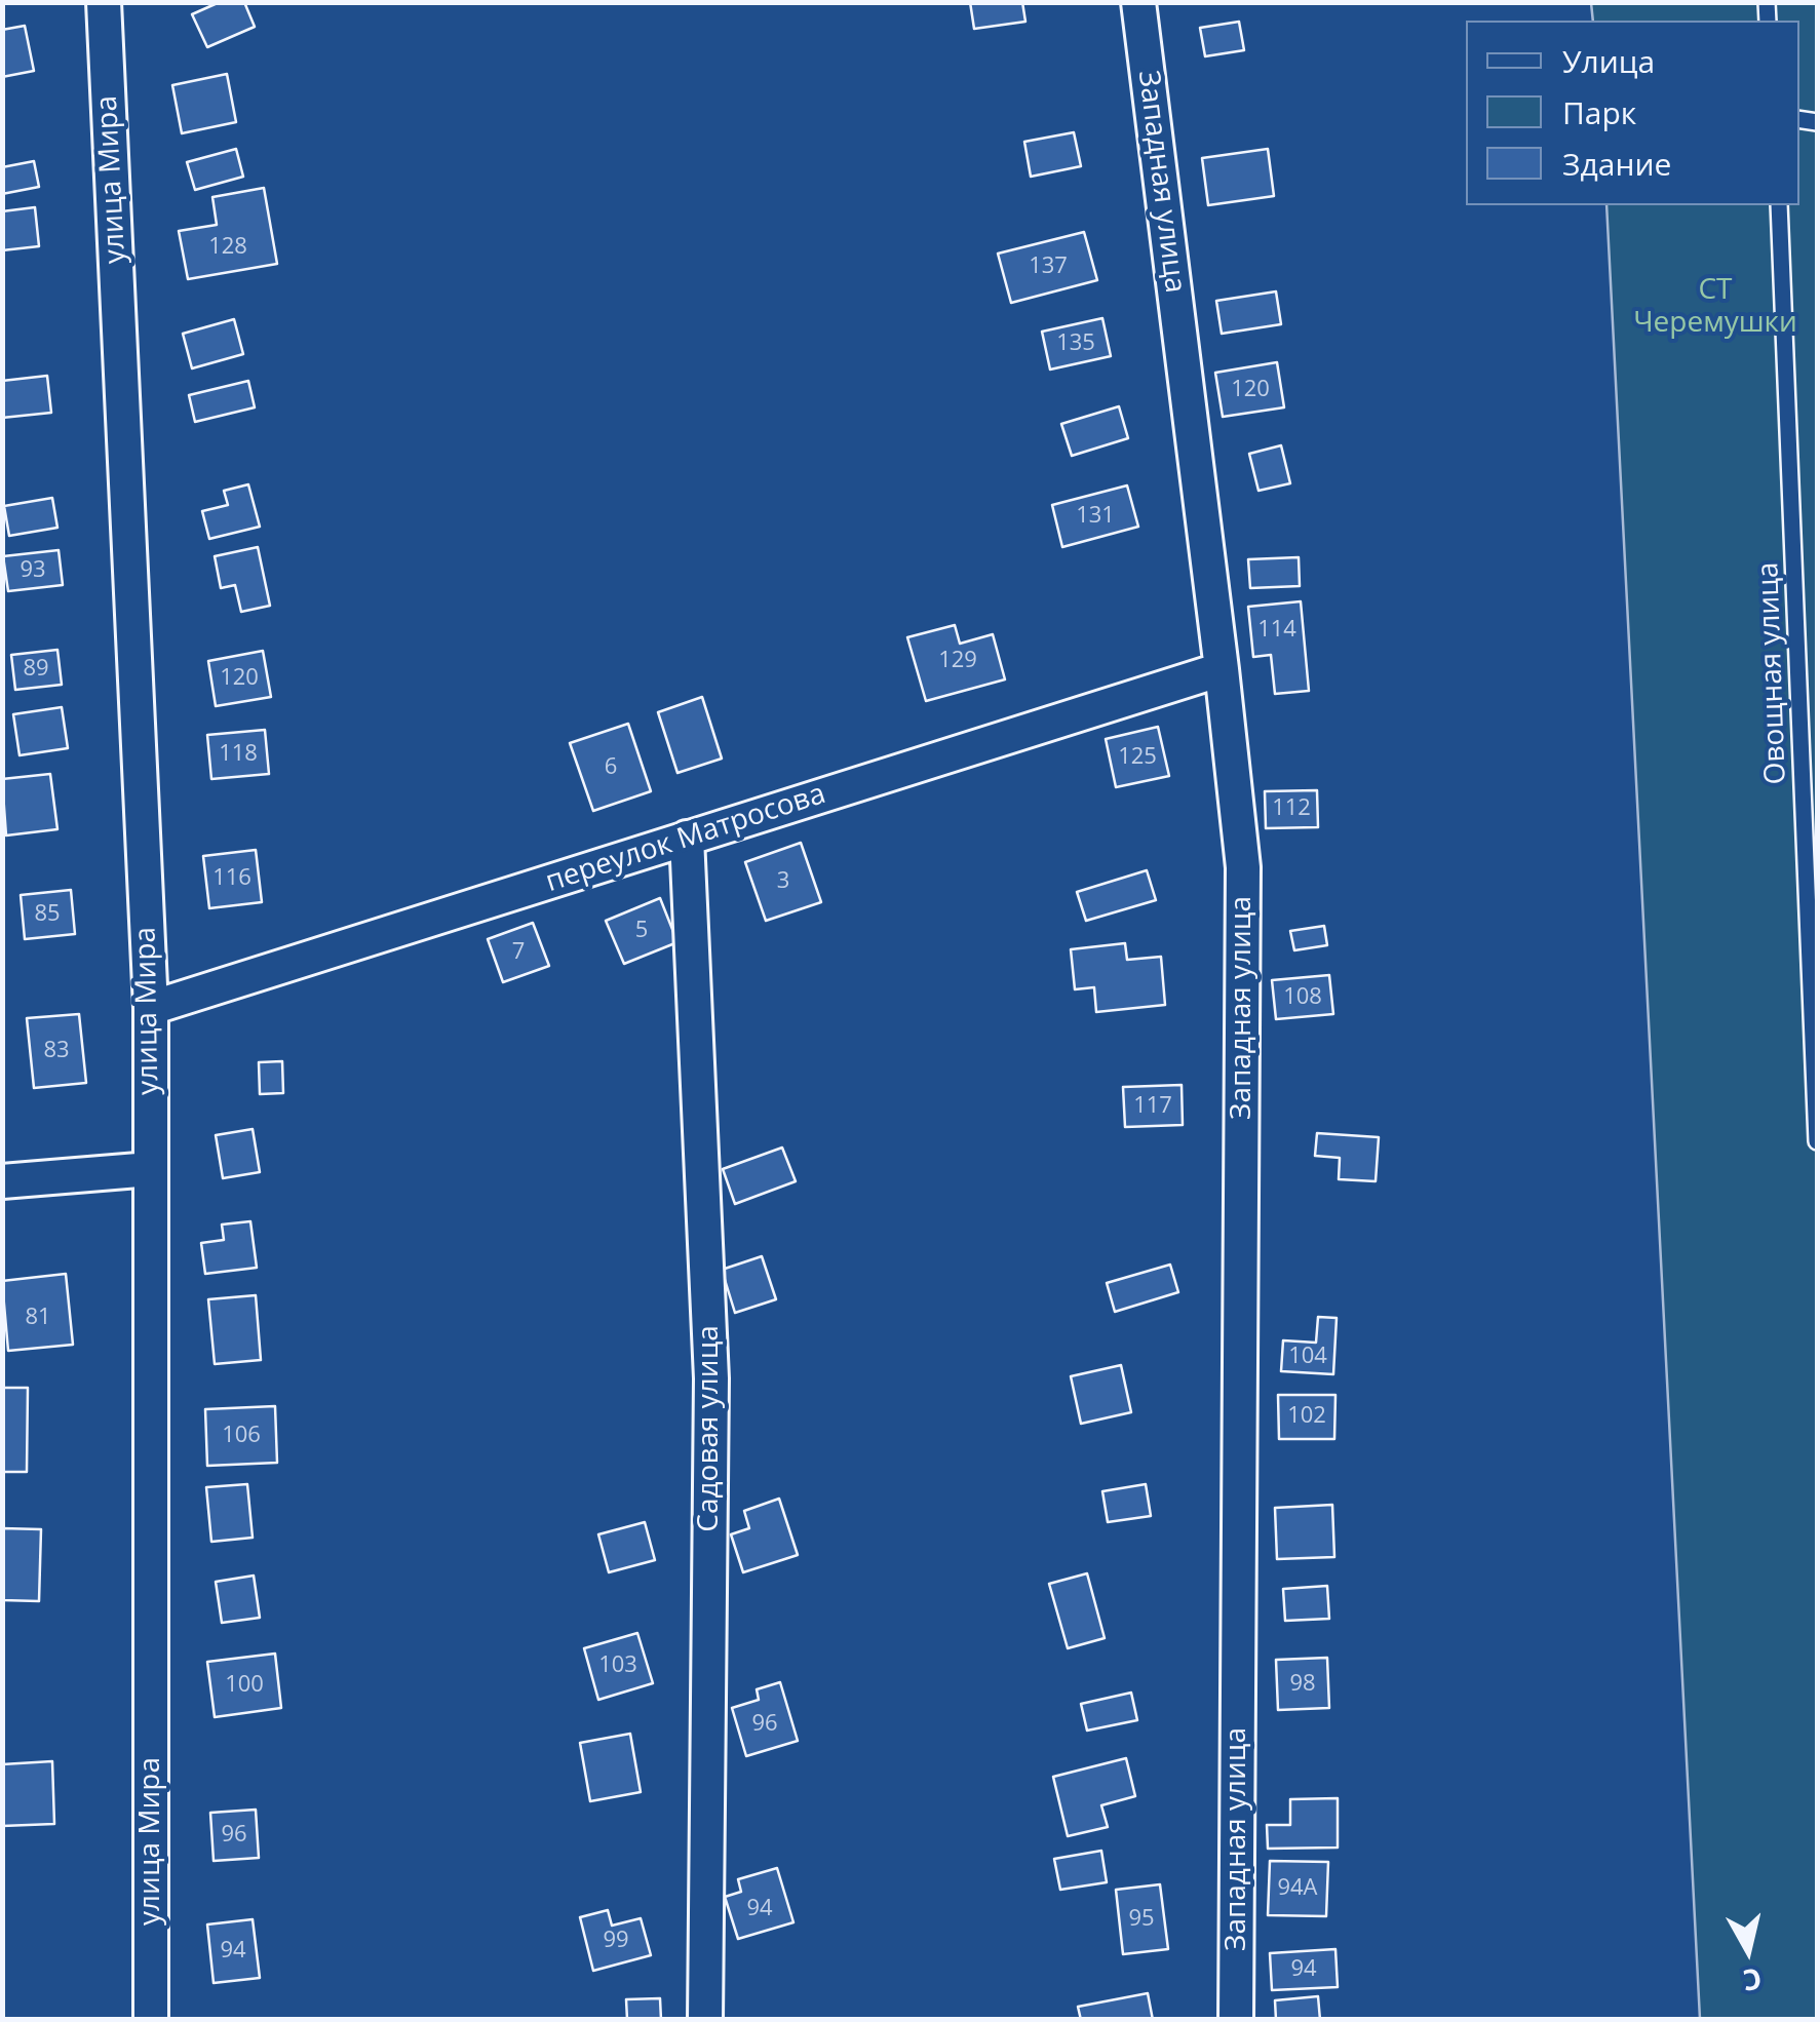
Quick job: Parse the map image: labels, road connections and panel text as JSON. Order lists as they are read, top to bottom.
{
  "streets": {
    "street": [
      "улица Мира",
      "Западная улица",
      "переулок Матросова",
      "Садовая улица"
    ],
    "lane": ["Овощная улица"]
  },
  "crossings": [
    ["улица Мира", "переулок Матросова"],
    ["Западная улица", "переулок Матросова"],
    ["переулок Матросова", "Садовая улица"]
  ],
  "parks": ["СТ Черемушки"],
  "house_numbers": [
    "128",
    "137",
    "135",
    "120",
    "131",
    "93",
    "114",
    "129",
    "89",
    "120",
    "118",
    "125",
    "6",
    "112",
    "116",
    "3",
    "85",
    "5",
    "7",
    "108",
    "83",
    "117",
    "81",
    "104",
    "102",
    "106",
    "103",
    "98",
    "100",
    "96",
    "96",
    "94А",
    "94",
    "95",
    "99",
    "94",
    "94"
  ],
  "legend": ["Улица", "Парк", "Здание"],
  "north": "bottom"
}
